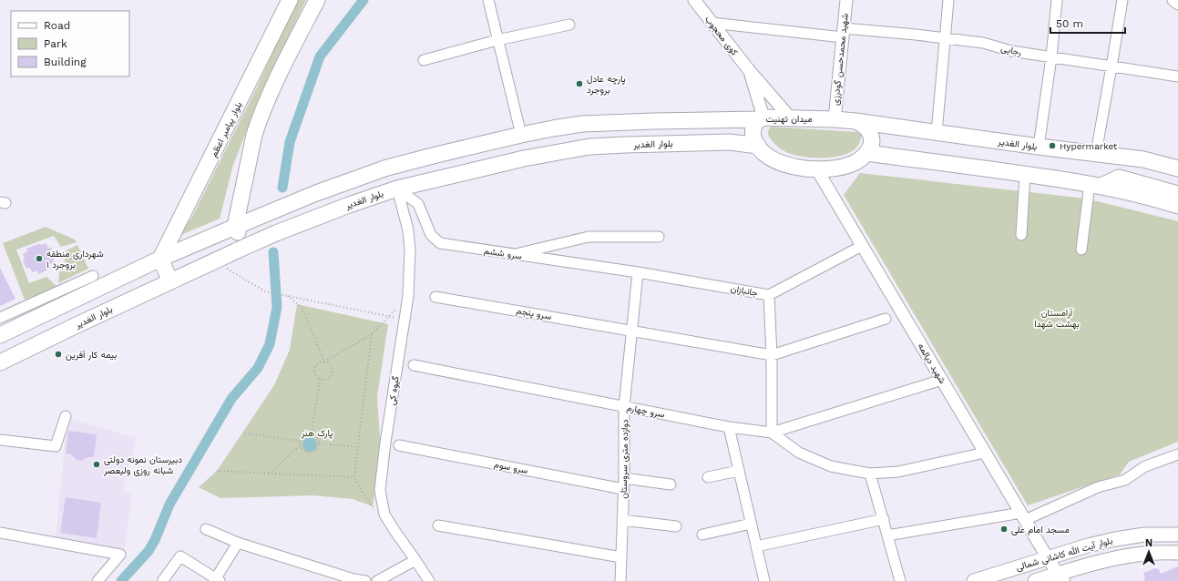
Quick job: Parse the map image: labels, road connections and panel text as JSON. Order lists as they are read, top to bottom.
{
  "streets": {
    "main road": [
      "میدان تهنیت",
      "بلوار پیامبر اعظم",
      "بلوار الغدیر",
      "بلوار آیت الله کاشانی شمالی"
    ],
    "street": [
      "کوی محجوب",
      "رجایی",
      "شهید محمدحسن گودرزی",
      "سرو ششم",
      "جانبازان",
      "سرو پنجم",
      "شهید دیالمه",
      "گیوه کی",
      "سرو چهارم",
      "دوازده متری سروستان",
      "سرو سوم"
    ]
  },
  "crossings": [
    ["کوی محجوب", "رجایی"],
    ["کوی محجوب", "میدان تهنیت"],
    ["رجایی", "شهید محمدحسن گودرزی"],
    ["شهید محمدحسن گودرزی", "میدان تهنیت"],
    ["میدان تهنیت", "بلوار الغدیر"],
    ["بلوار الغدیر", "سرو ششم"],
    ["بلوار الغدیر", "گیوه کی"],
    ["سرو ششم", "جانبازان"],
    ["سرو ششم", "گیوه کی"],
    ["سرو ششم", "دوازده متری سروستان"],
    ["جانبازان", "شهید دیالمه"],
    ["جانبازان", "دوازده متری سروستان"],
    ["سرو پنجم", "دوازده متری سروستان"],
    ["شهید دیالمه", "سرو چهارم"],
    ["شهید دیالمه", "بلوار آیت الله کاشانی شمالی"],
    ["سرو چهارم", "دوازده متری سروستان"],
    ["دوازده متری سروستان", "سرو سوم"]
  ],
  "parks": ["آرامستان بهشت شهدا", "پارک هنر"],
  "places": [
    "پارچه عادل بروجرد",
    "Hypermarket",
    "شهرداری منطقه ۱ بروجرد",
    "بیمه کار آفرین",
    "دبیرستان نمونه دولتی شبانه روزی ولیعصر",
    "مسجد امام علی"
  ],
  "legend": ["Road", "Park", "Building"],
  "scale_bar": "50 m",
  "north": "top"
}
